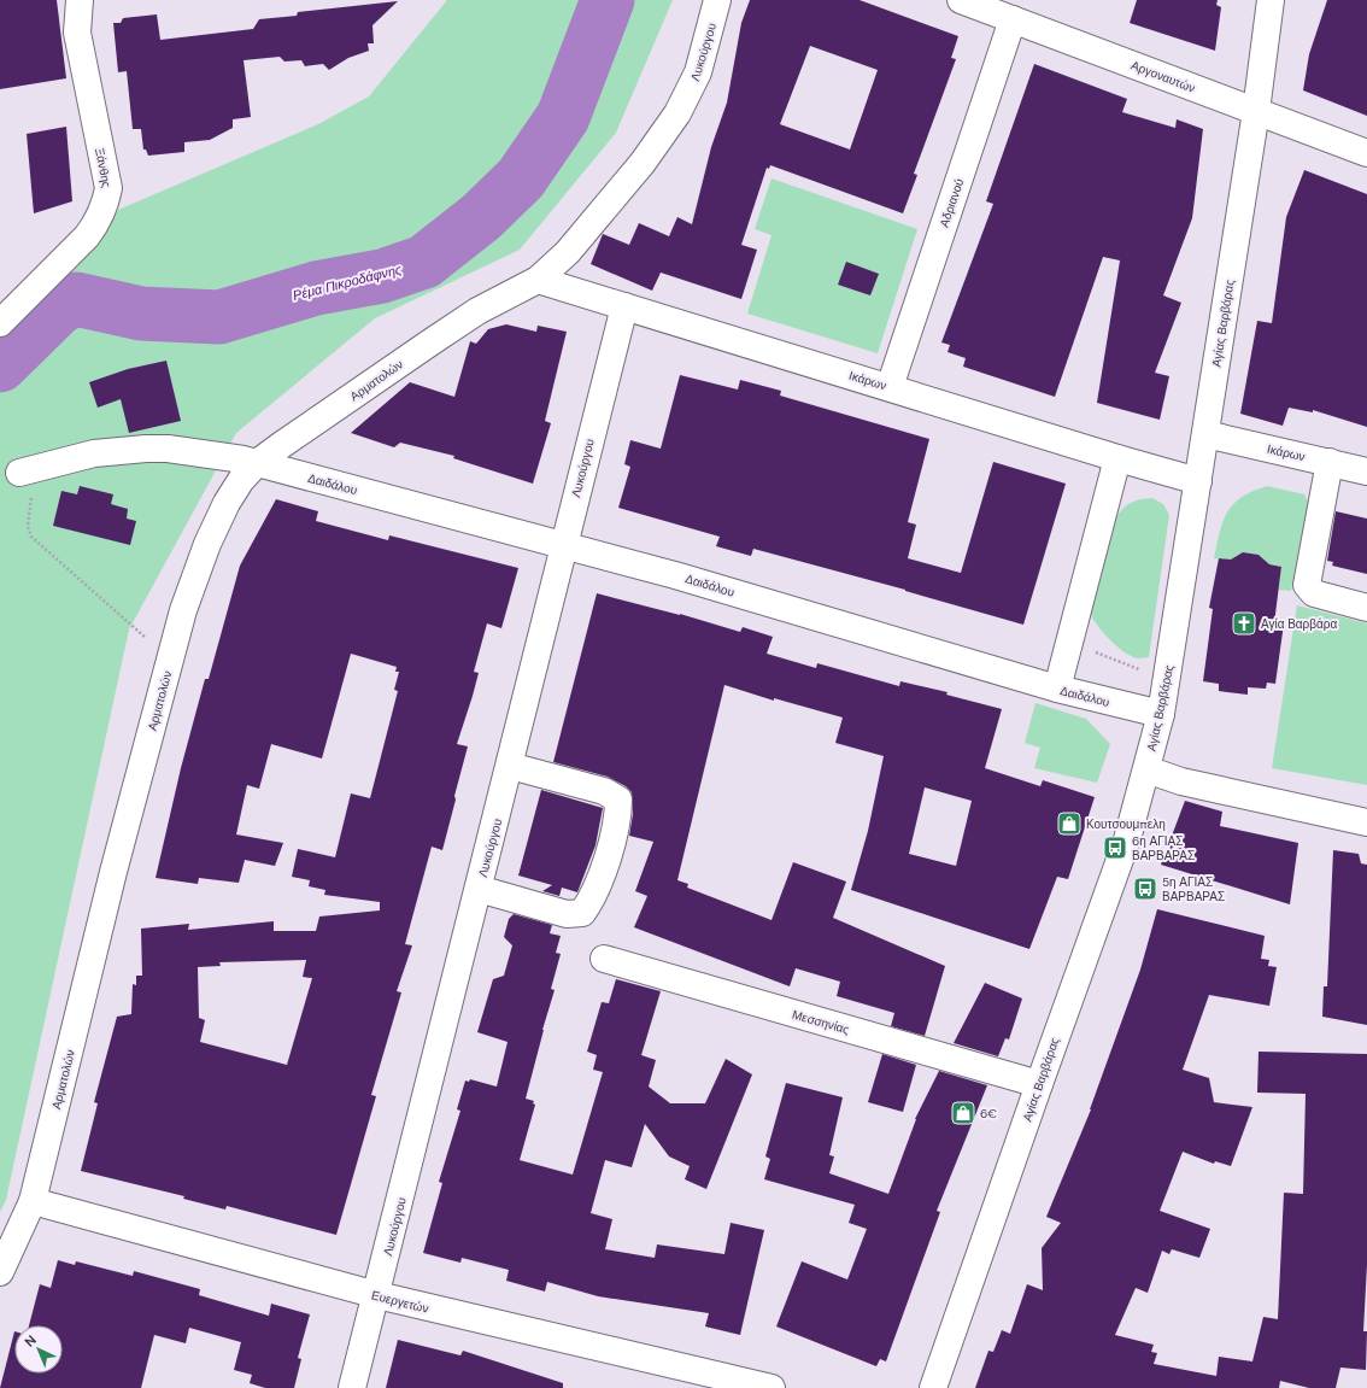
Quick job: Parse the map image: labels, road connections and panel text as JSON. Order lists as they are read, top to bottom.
{
  "streets": {
    "street": [
      "Λυκούργου",
      "Αργοναυτών",
      "Ξάνθης",
      "Αδριανού",
      "Αγίας Βαρβάρας",
      "Αρματολών",
      "Ικάρων",
      "Δαιδάλου",
      "Μεσσηνίας",
      "Ευεργετών"
    ]
  },
  "crossings": [
    ["Λυκούργου", "Αρματολών"],
    ["Λυκούργου", "Ικάρων"],
    ["Λυκούργου", "Δαιδάλου"],
    ["Λυκούργου", "Ευεργετών"],
    ["Αργοναυτών", "Αδριανού"],
    ["Αργοναυτών", "Αγίας Βαρβάρας"],
    ["Αδριανού", "Ικάρων"],
    ["Αγίας Βαρβάρας", "Ικάρων"],
    ["Αγίας Βαρβάρας", "Δαιδάλου"],
    ["Αγίας Βαρβάρας", "Μεσσηνίας"],
    ["Αρματολών", "Ικάρων"],
    ["Αρματολών", "Δαιδάλου"],
    ["Αρματολών", "Ευεργετών"]
  ],
  "water": ["Ρέμα Πικροδάφνης"],
  "places": {
    "church": ["Αγία Βαρβάρα"],
    "shop": ["Κουτσουμπελη", "6€"],
    "bus stop": ["6η ΑΓΙΑΣ ΒΑΡΒΑΡΑΣ", "5η ΑΓΙΑΣ ΒΑΡΒΑΡΑΣ"]
  },
  "north": "top left"
}
